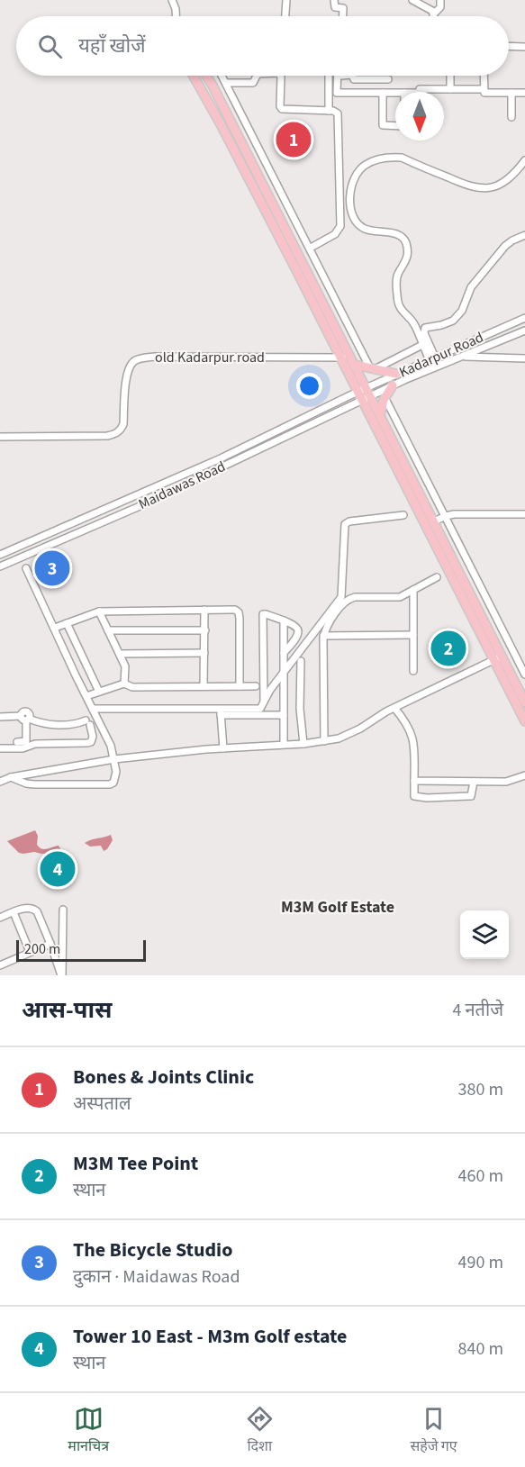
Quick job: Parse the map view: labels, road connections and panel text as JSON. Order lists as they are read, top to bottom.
{
  "streets": {
    "street": ["Kadarpur Road", "old Kadarpur road", "Maidawas Road"]
  },
  "crossings": [
    ["Kadarpur Road", "Maidawas Road"]
  ],
  "districts": ["M3M Golf Estate"],
  "scale_bar": "200 m",
  "north": "bottom",
  "page": {
    "search": "यहाँ खोजें",
    "pins": [
      "1",
      "3",
      "2",
      "4"
    ],
    "scale": "200 m",
    "heading": ["आस-पास", "4 नतीजे"],
    "list": [
      {
        "mark": "1",
        "name": "Bones & Joints Clinic",
        "note": "अस्पताल",
        "value": "380 m"
      },
      {
        "mark": "2",
        "name": "M3M Tee Point",
        "note": "स्थान",
        "value": "460 m"
      },
      {
        "mark": "3",
        "name": "The Bicycle Studio",
        "note": "दुकान · Maidawas Road",
        "value": "490 m"
      },
      {
        "mark": "4",
        "name": "Tower 10 East - M3m Golf estate",
        "note": "स्थान",
        "value": "840 m"
      }
    ],
    "nav": ["मानचित्र", "दिशा", "सहेजे गए"]
  }
}
